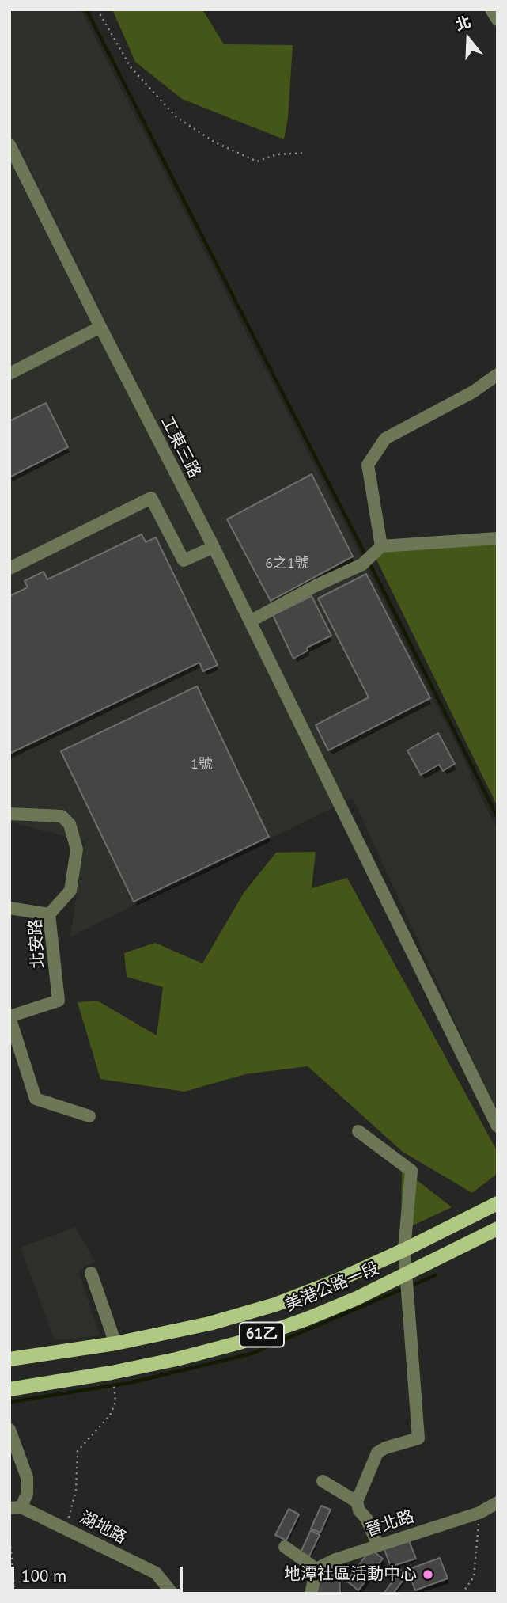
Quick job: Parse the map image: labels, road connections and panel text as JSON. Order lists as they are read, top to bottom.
{
  "streets": {
    "main road": ["美港公路一段", "61乙"],
    "street": [
      "工東三路",
      "北安路",
      "晉北路",
      "湖地路"
    ]
  },
  "places": ["地潭社區活動中心"],
  "house_numbers": ["6之1號", "1號"],
  "scale_bar": "100 m",
  "north": "top"
}
